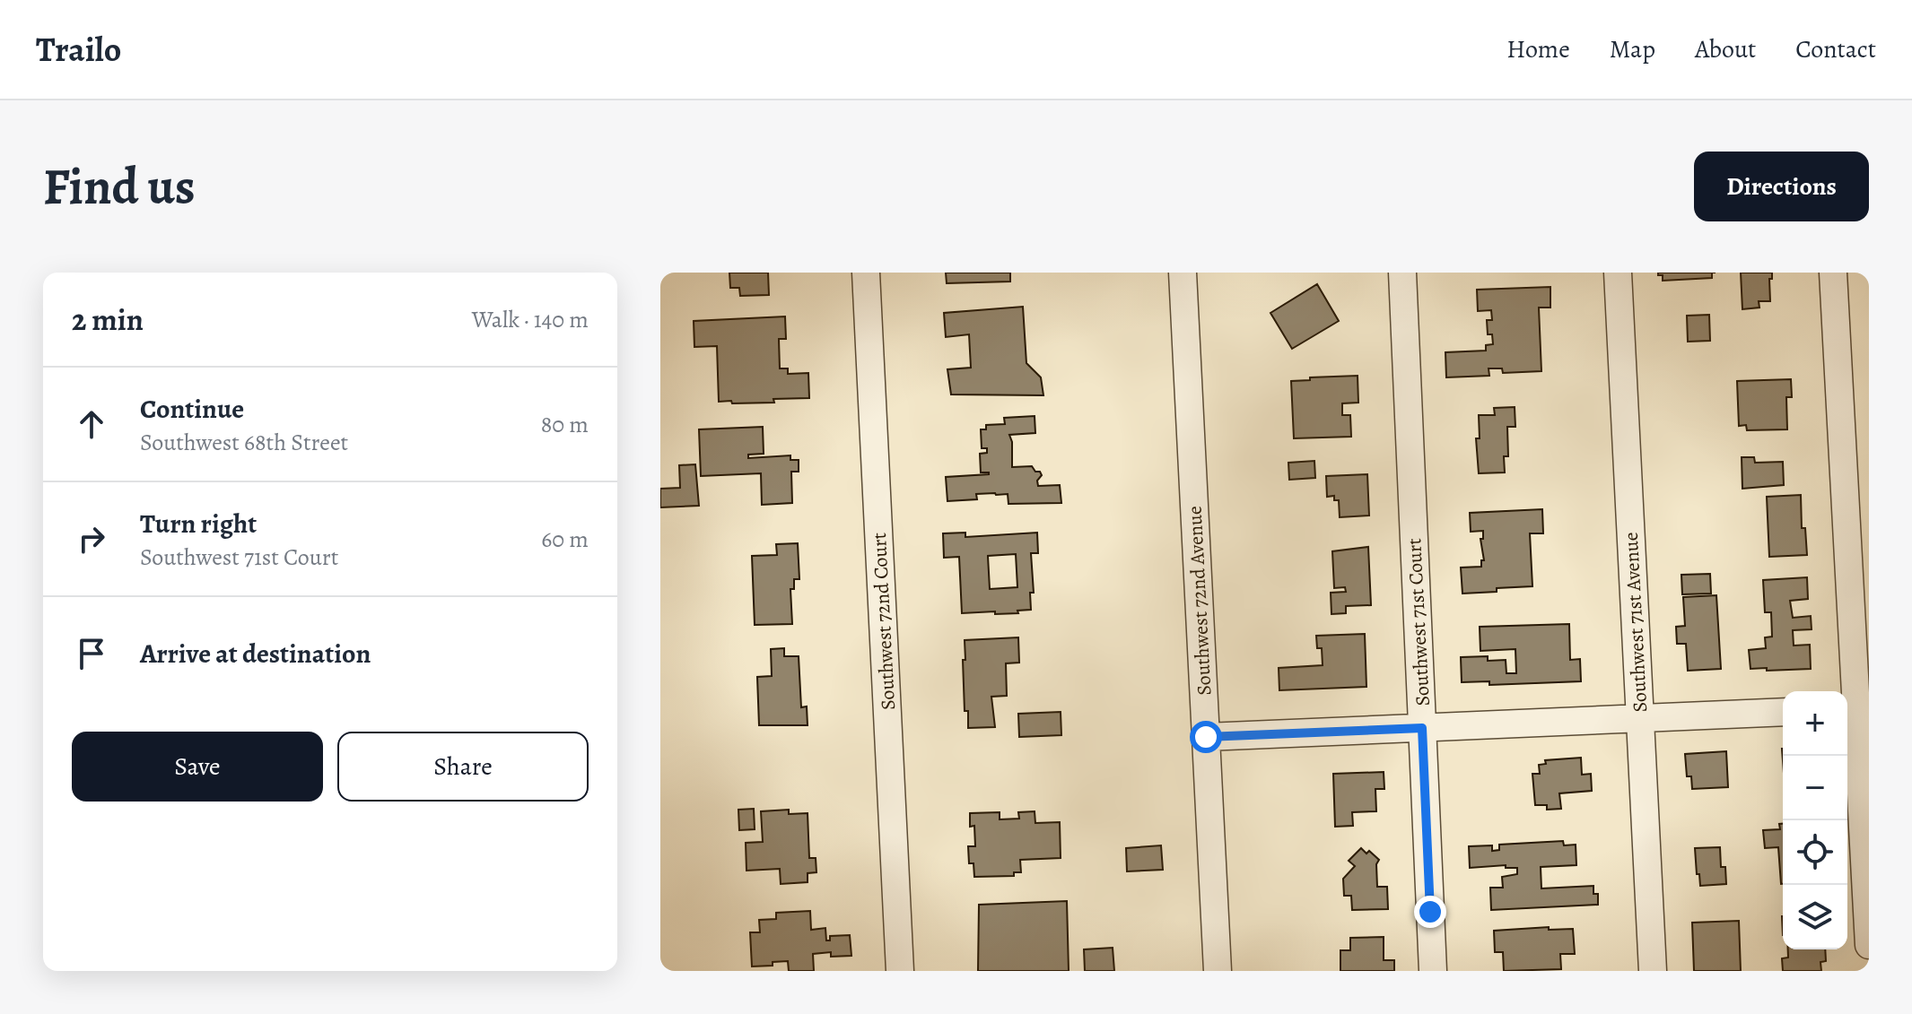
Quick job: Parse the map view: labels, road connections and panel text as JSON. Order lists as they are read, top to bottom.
{
  "streets": {
    "street": [
      "Southwest 72nd Avenue",
      "Southwest 72nd Court",
      "Southwest 71st Court",
      "Southwest 71st Avenue"
    ]
  },
  "page": {
    "header": "Trailo",
    "nav": [
      "Home",
      "Map",
      "About",
      "Contact"
    ],
    "buttons": [
      "Directions",
      ["Save", "Share"]
    ],
    "title": "Find us",
    "heading": ["2 min", "Walk · 140 m"],
    "list": [
      ["Continue", "Southwest 68th Street", "80 m"],
      ["Turn right", "Southwest 71st Court", "60 m"],
      "Arrive at destination"
    ],
    "map_buttons": ["+", "−"]
  }
}
